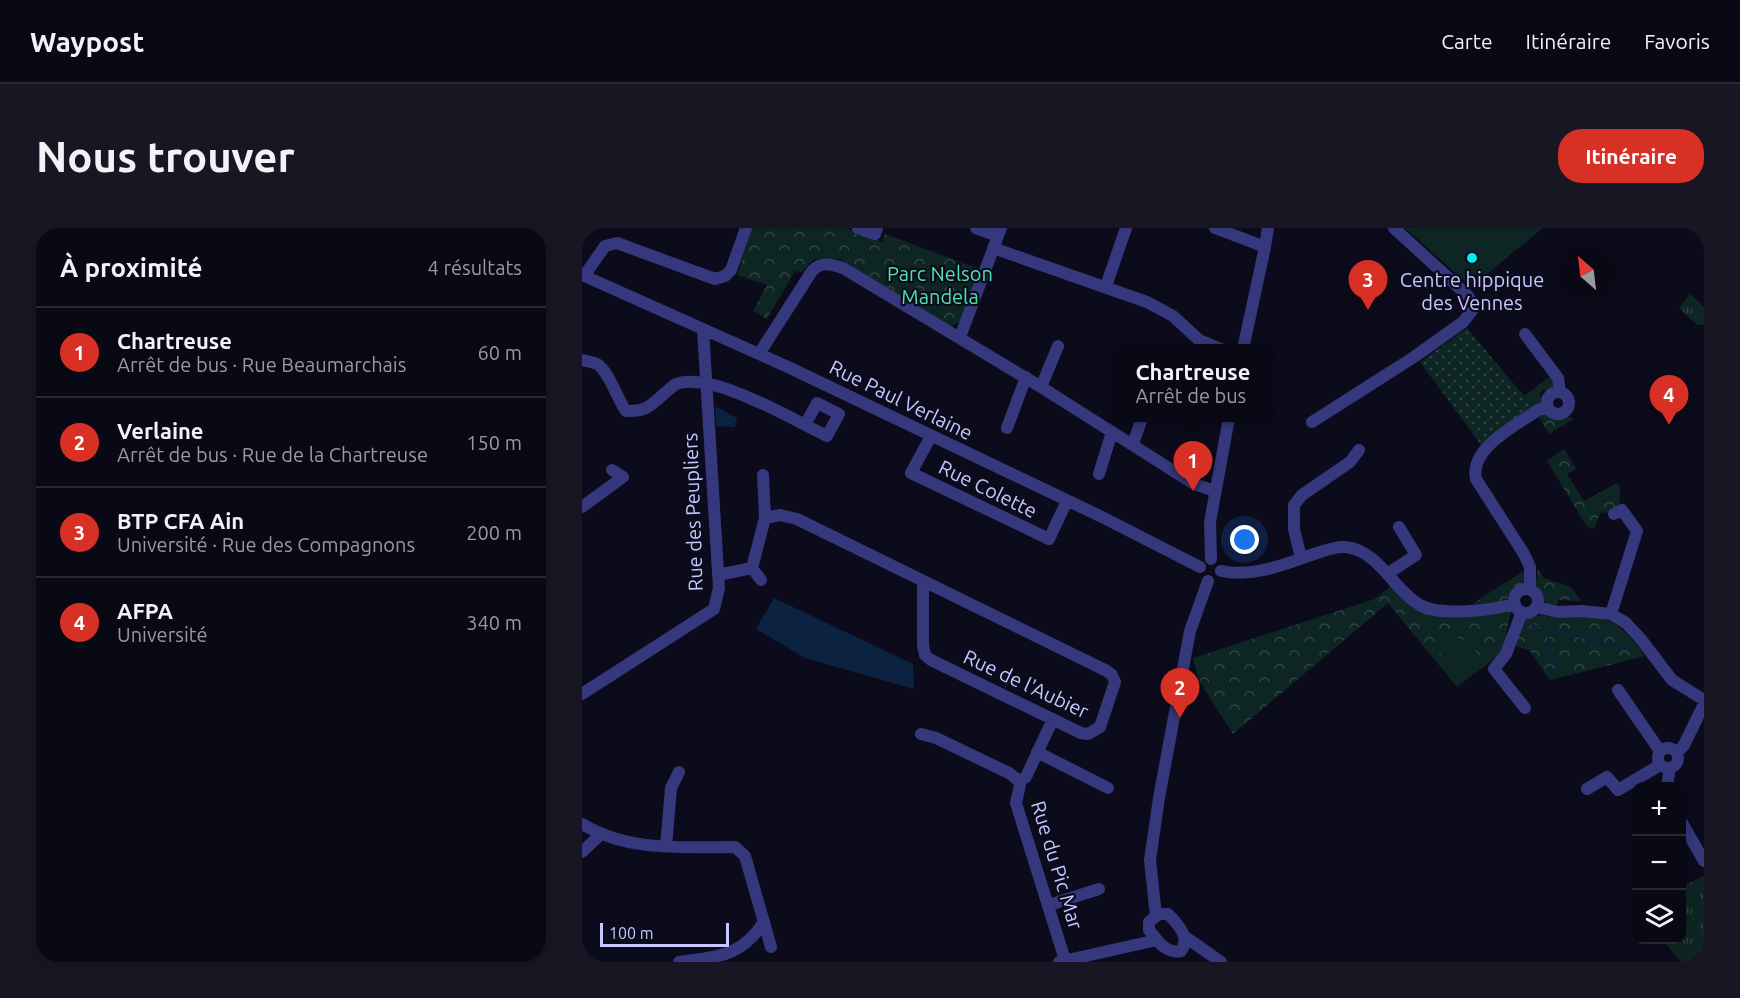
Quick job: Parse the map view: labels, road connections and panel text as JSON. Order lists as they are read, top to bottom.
{
  "streets": {
    "street": [
      "Rue Paul Verlaine",
      "Rue Colette",
      "Rue des Peupliers",
      "Rue de l'Aubier",
      "Rue du Pic Mar"
    ]
  },
  "crossings": [
    ["Rue Paul Verlaine", "Rue Colette"],
    ["Rue Paul Verlaine", "Rue des Peupliers"],
    ["Rue de l'Aubier", "Rue du Pic Mar"]
  ],
  "parks": ["Parc Nelson Mandela"],
  "places": ["Centre hippique des Vennes"],
  "scale_bar": "100 m",
  "north": "top left",
  "page": {
    "header": "Waypost",
    "nav": ["Carte", "Itinéraire", "Favoris"],
    "buttons": "Itinéraire",
    "title": "Nous trouver",
    "heading": ["À proximité", "4 résultats"],
    "pins": [
      "3",
      "4",
      "1",
      "2"
    ],
    "list": [
      {
        "mark": "1",
        "name": "Chartreuse",
        "note": "Arrêt de bus · Rue Beaumarchais",
        "value": "60 m"
      },
      {
        "mark": "2",
        "name": "Verlaine",
        "note": "Arrêt de bus · Rue de la Chartreuse",
        "value": "150 m"
      },
      {
        "mark": "3",
        "name": "BTP CFA Ain",
        "note": "Université · Rue des Compagnons",
        "value": "200 m"
      },
      {
        "mark": "4",
        "name": "AFPA",
        "note": "Université",
        "value": "340 m"
      }
    ],
    "popup": ["Chartreuse", "Arrêt de bus"],
    "map_buttons": ["+", "−"],
    "scale": "100 m"
  }
}
